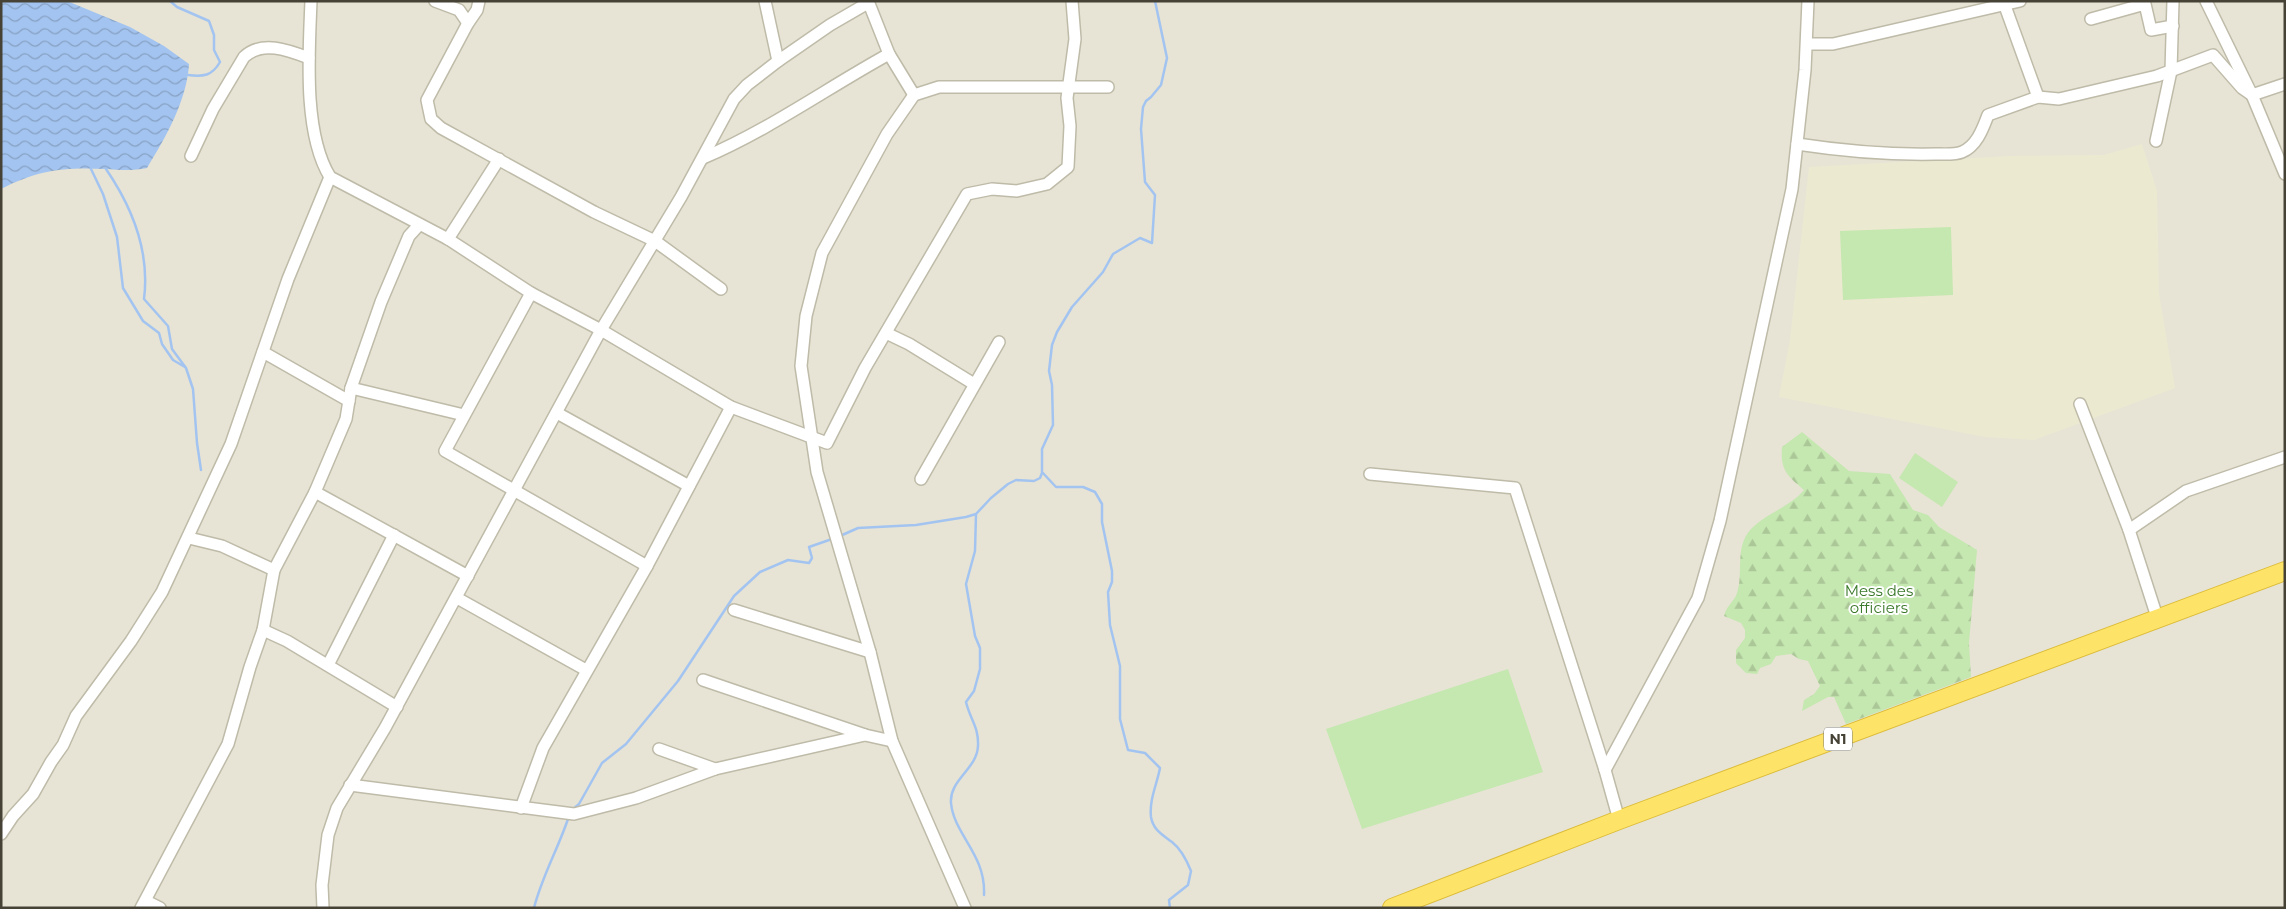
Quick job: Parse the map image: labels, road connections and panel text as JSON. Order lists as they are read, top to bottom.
{
  "streets": {
    "highway": ["N1"]
  },
  "parks": ["Mess des officiers"]
}
